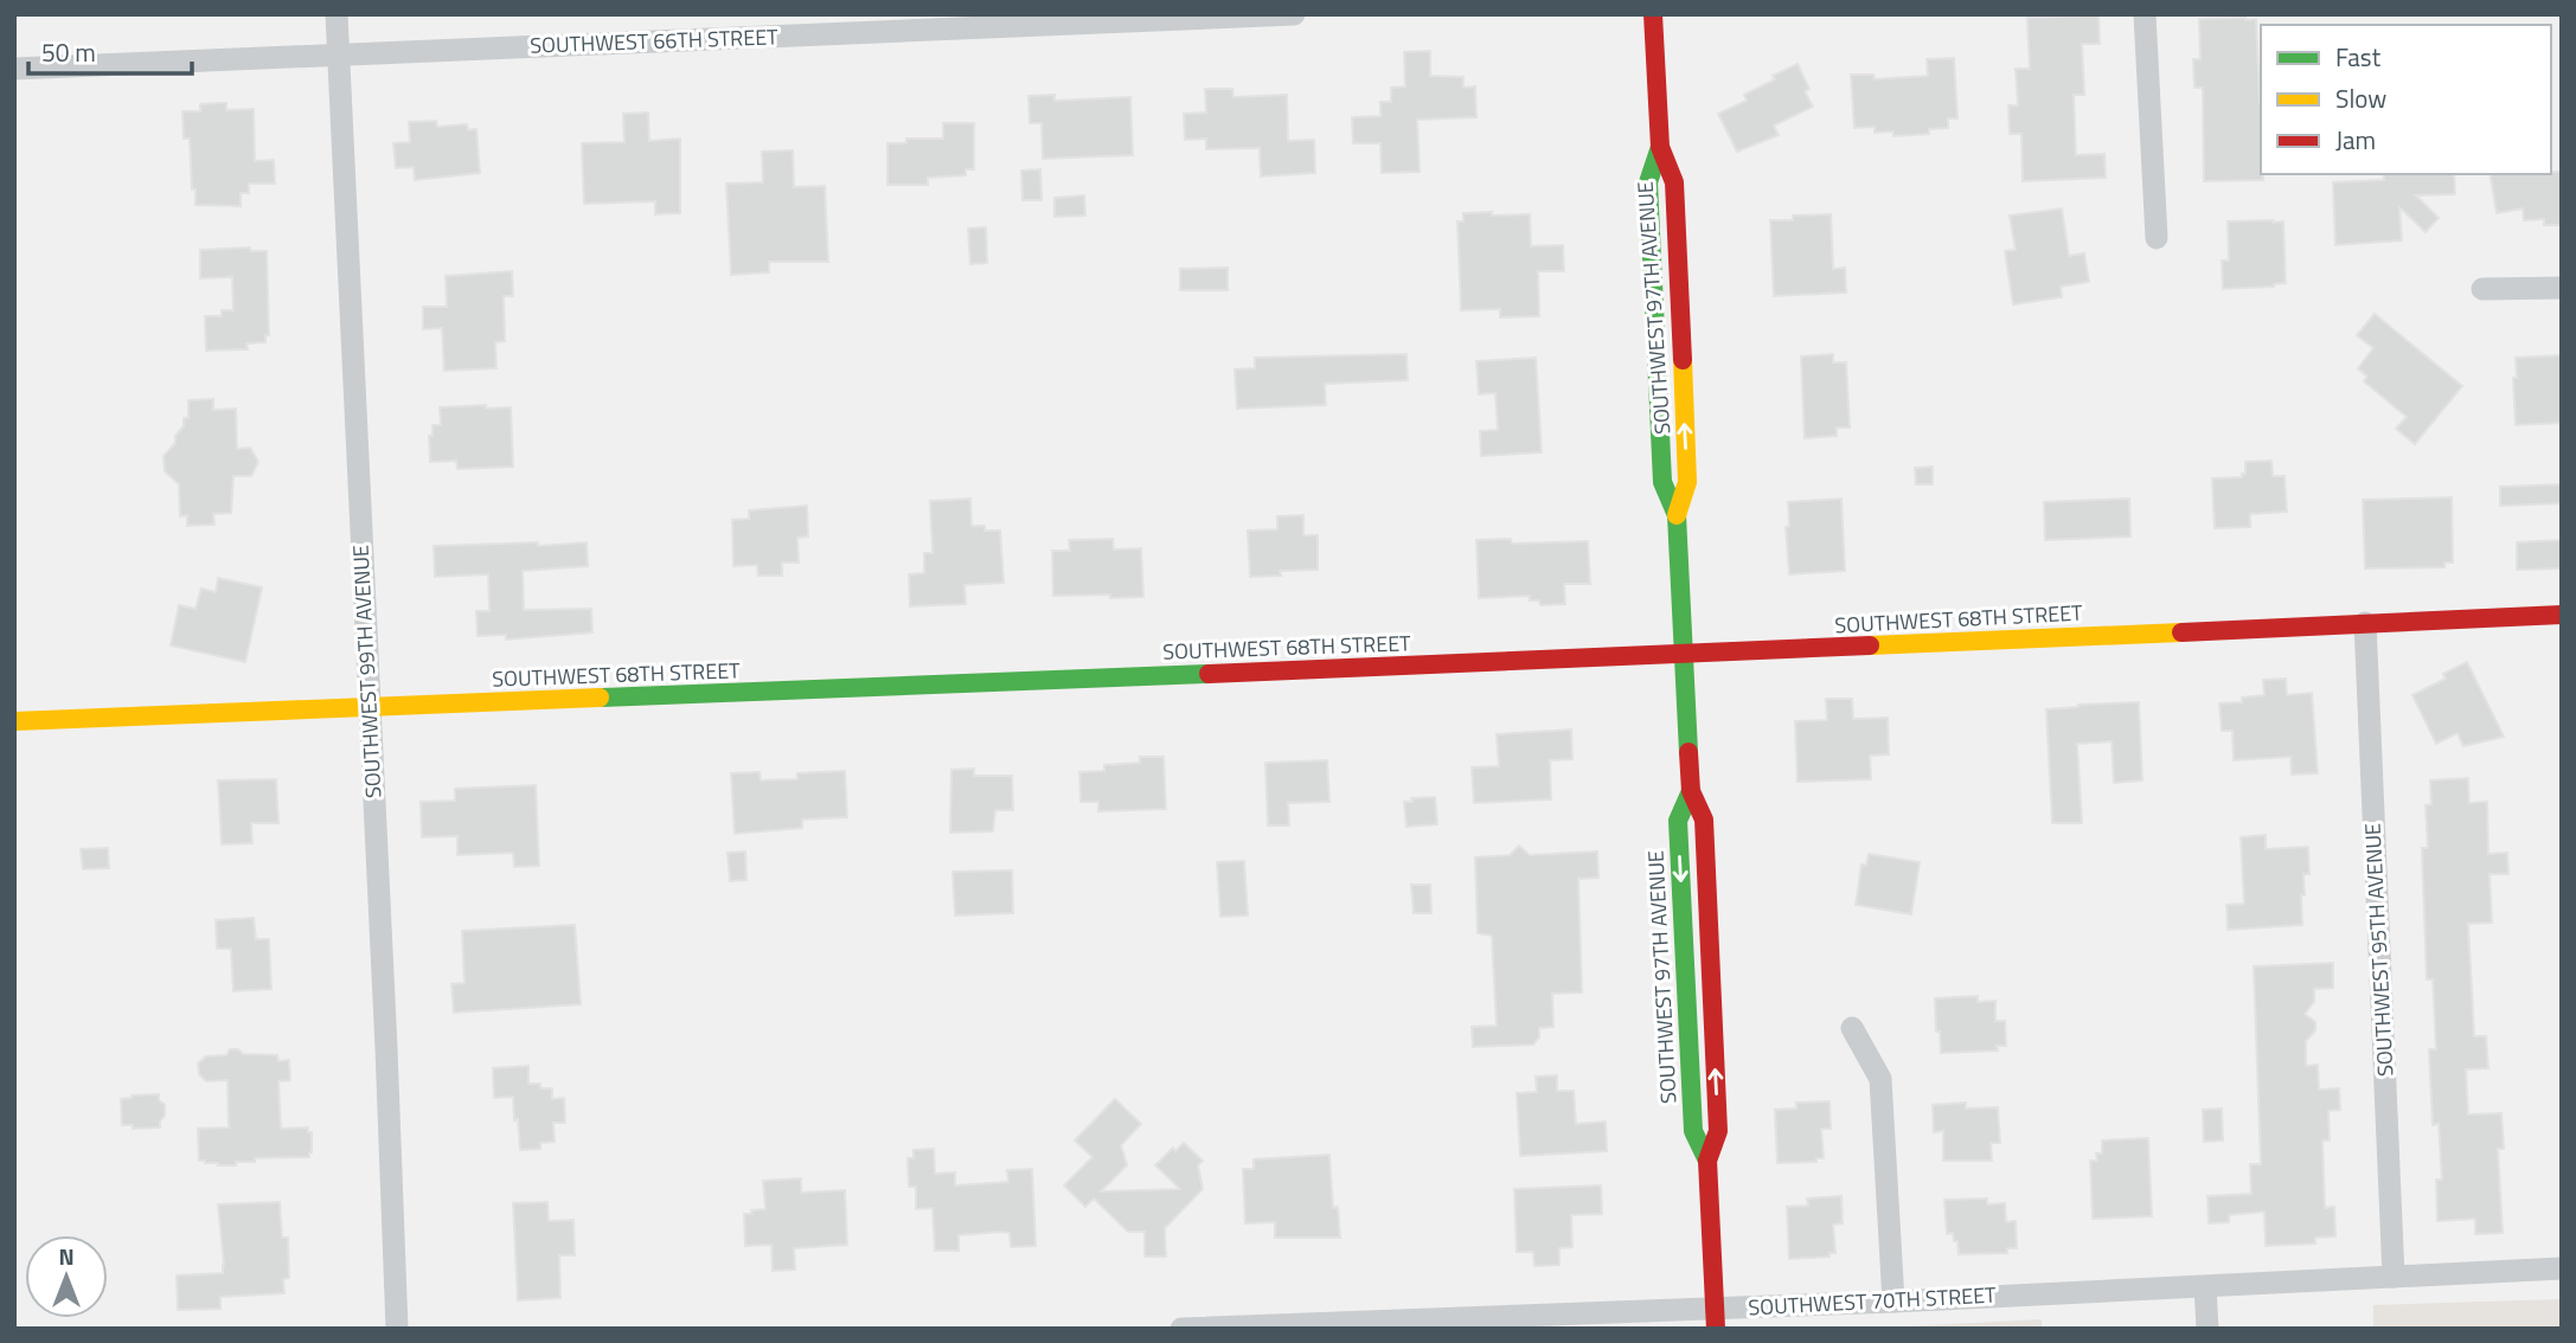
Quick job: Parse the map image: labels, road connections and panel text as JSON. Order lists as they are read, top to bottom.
{
  "streets": {
    "street": [
      "SOUTHWEST 66TH STREET",
      "SOUTHWEST 97TH AVENUE",
      "SOUTHWEST 68TH STREET",
      "SOUTHWEST 99TH AVENUE",
      "SOUTHWEST 95TH AVENUE",
      "SOUTHWEST 70TH STREET"
    ]
  },
  "crossings": [
    ["SOUTHWEST 66TH STREET", "SOUTHWEST 99TH AVENUE"],
    ["SOUTHWEST 97TH AVENUE", "SOUTHWEST 68TH STREET"],
    ["SOUTHWEST 97TH AVENUE", "SOUTHWEST 70TH STREET"],
    ["SOUTHWEST 68TH STREET", "SOUTHWEST 99TH AVENUE"],
    ["SOUTHWEST 68TH STREET", "SOUTHWEST 95TH AVENUE"],
    ["SOUTHWEST 95TH AVENUE", "SOUTHWEST 70TH STREET"]
  ],
  "legend": ["Fast", "Slow", "Jam"],
  "scale_bar": "50 m",
  "north": "top"
}
